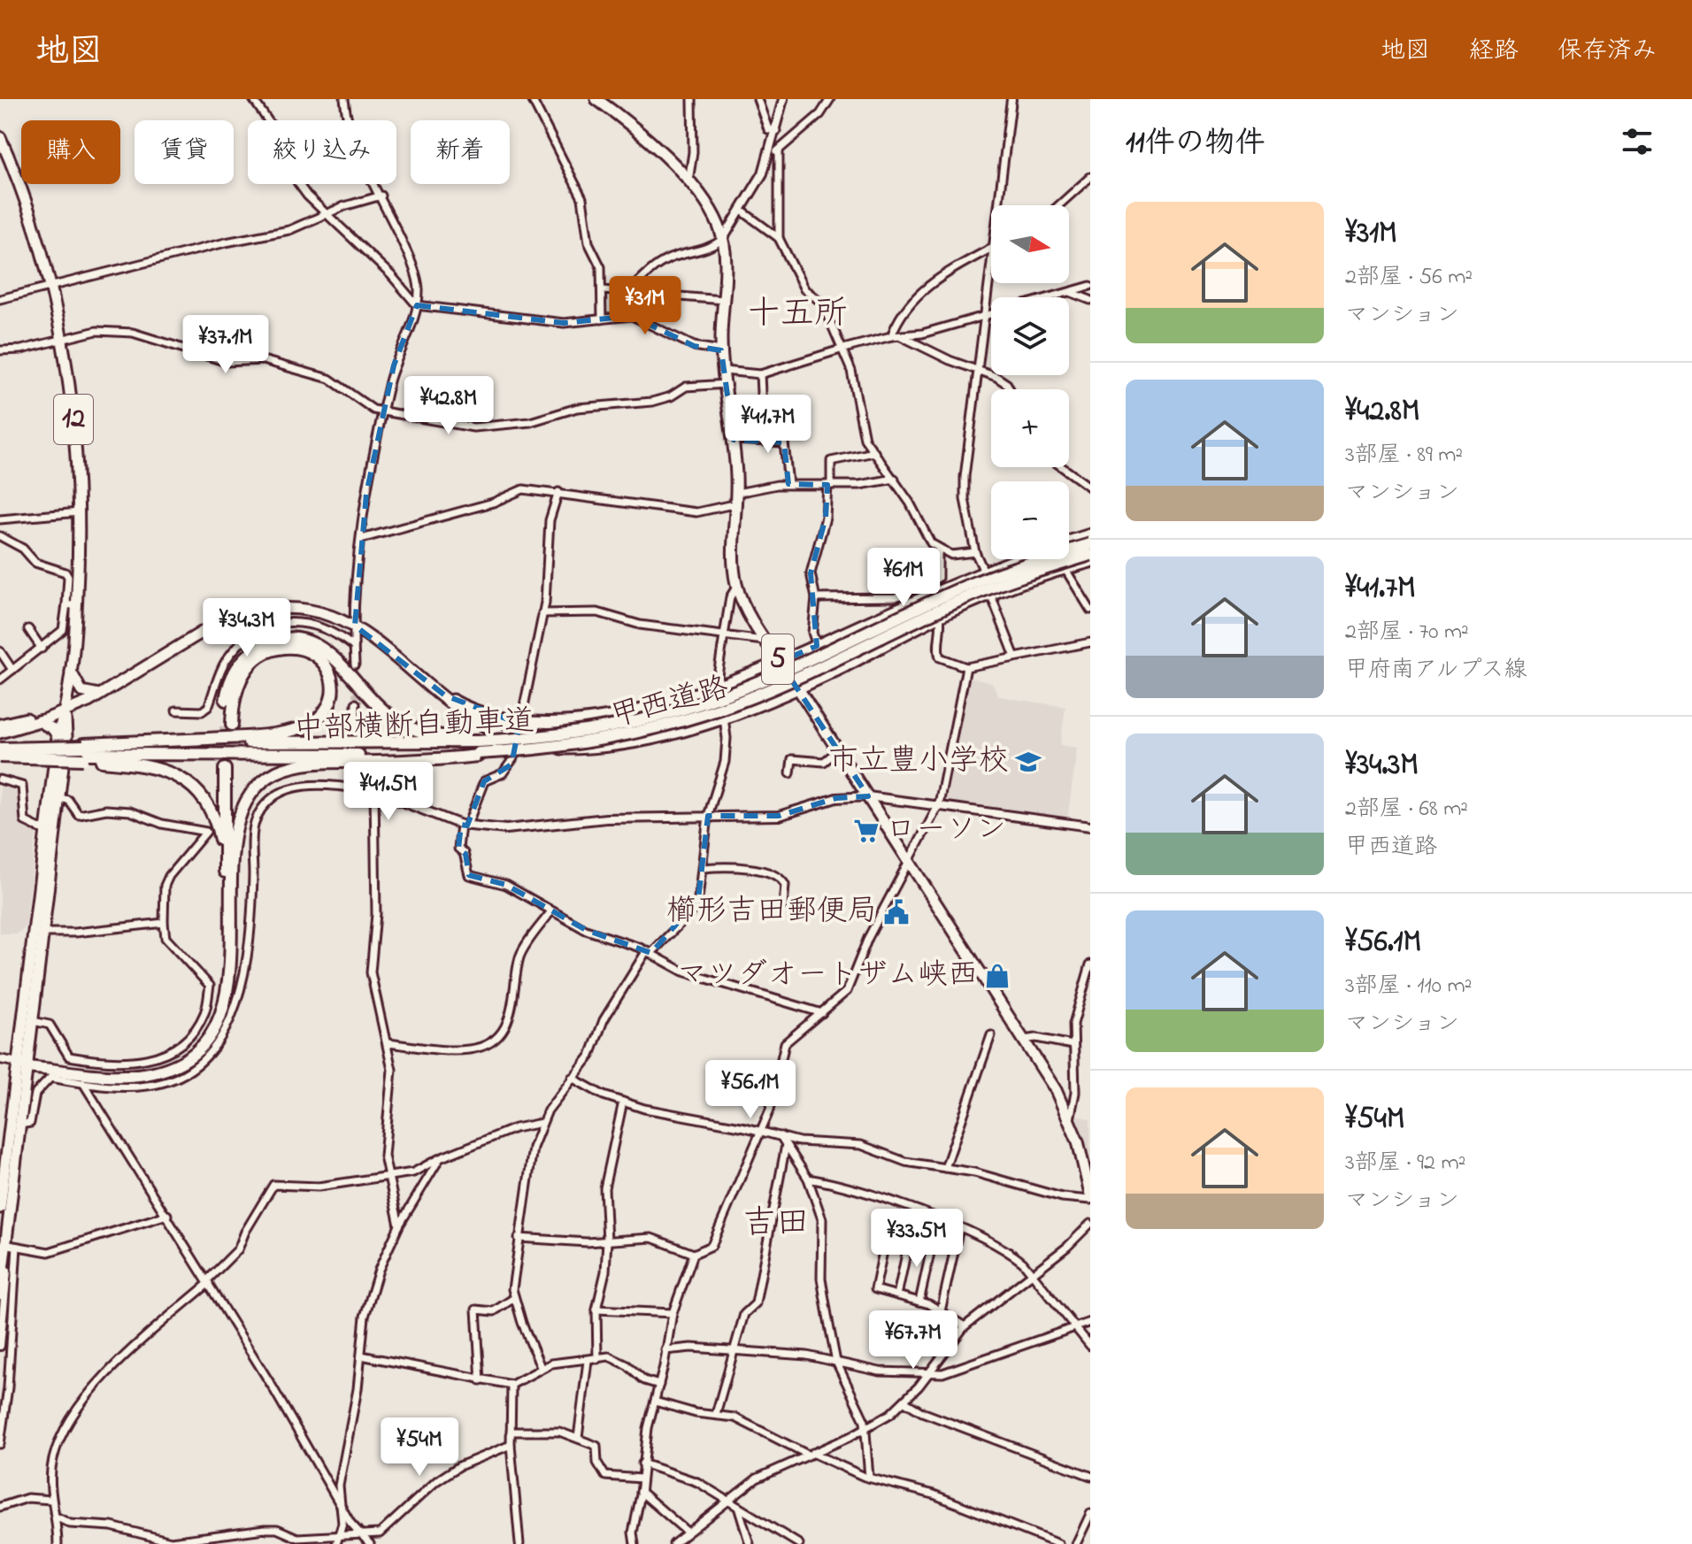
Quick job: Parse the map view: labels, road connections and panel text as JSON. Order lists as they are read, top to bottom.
{
  "streets": {
    "highway": ["中部横断自動車道"],
    "main road": ["12", "5", "甲西道路"]
  },
  "crossings": [
    ["12", "甲西道路"],
    ["5", "甲西道路"]
  ],
  "districts": ["十五所", "吉田"],
  "places": {
    "school or university": ["市立豊小学校"],
    "supermarket": ["ローソン"],
    "public building": ["櫛形吉田郵便局"],
    "shop": ["マツダオートザム峡西"]
  },
  "north": "right",
  "page": {
    "header": "地図",
    "nav": ["地図", "経路", "保存済み"],
    "heading": "11件の物件",
    "chip": [
      "購入",
      "賃貸",
      "絞り込み",
      "新着"
    ],
    "list": [
      {
        "name": "¥31M",
        "note": "2部屋 · 56 m² · マンション"
      },
      {
        "name": "¥42.8M",
        "note": "3部屋 · 89 m² · マンション"
      },
      {
        "name": "¥41.7M",
        "note": "2部屋 · 70 m² · 甲府南アルプス線"
      },
      {
        "name": "¥34.3M",
        "note": "2部屋 · 68 m² · 甲西道路"
      },
      {
        "name": "¥56.1M",
        "note": "3部屋 · 110 m² · マンション"
      },
      {
        "name": "¥54M",
        "note": "3部屋 · 92 m² · マンション"
      }
    ],
    "map_buttons": ["+", "−"],
    "price": [
      "¥31M",
      "¥37.1M",
      "¥42.8M",
      "¥41.7M",
      "¥61M",
      "¥34.3M",
      "¥41.5M",
      "¥56.1M",
      "¥33.5M",
      "¥67.7M",
      "¥54M"
    ]
  }
}
